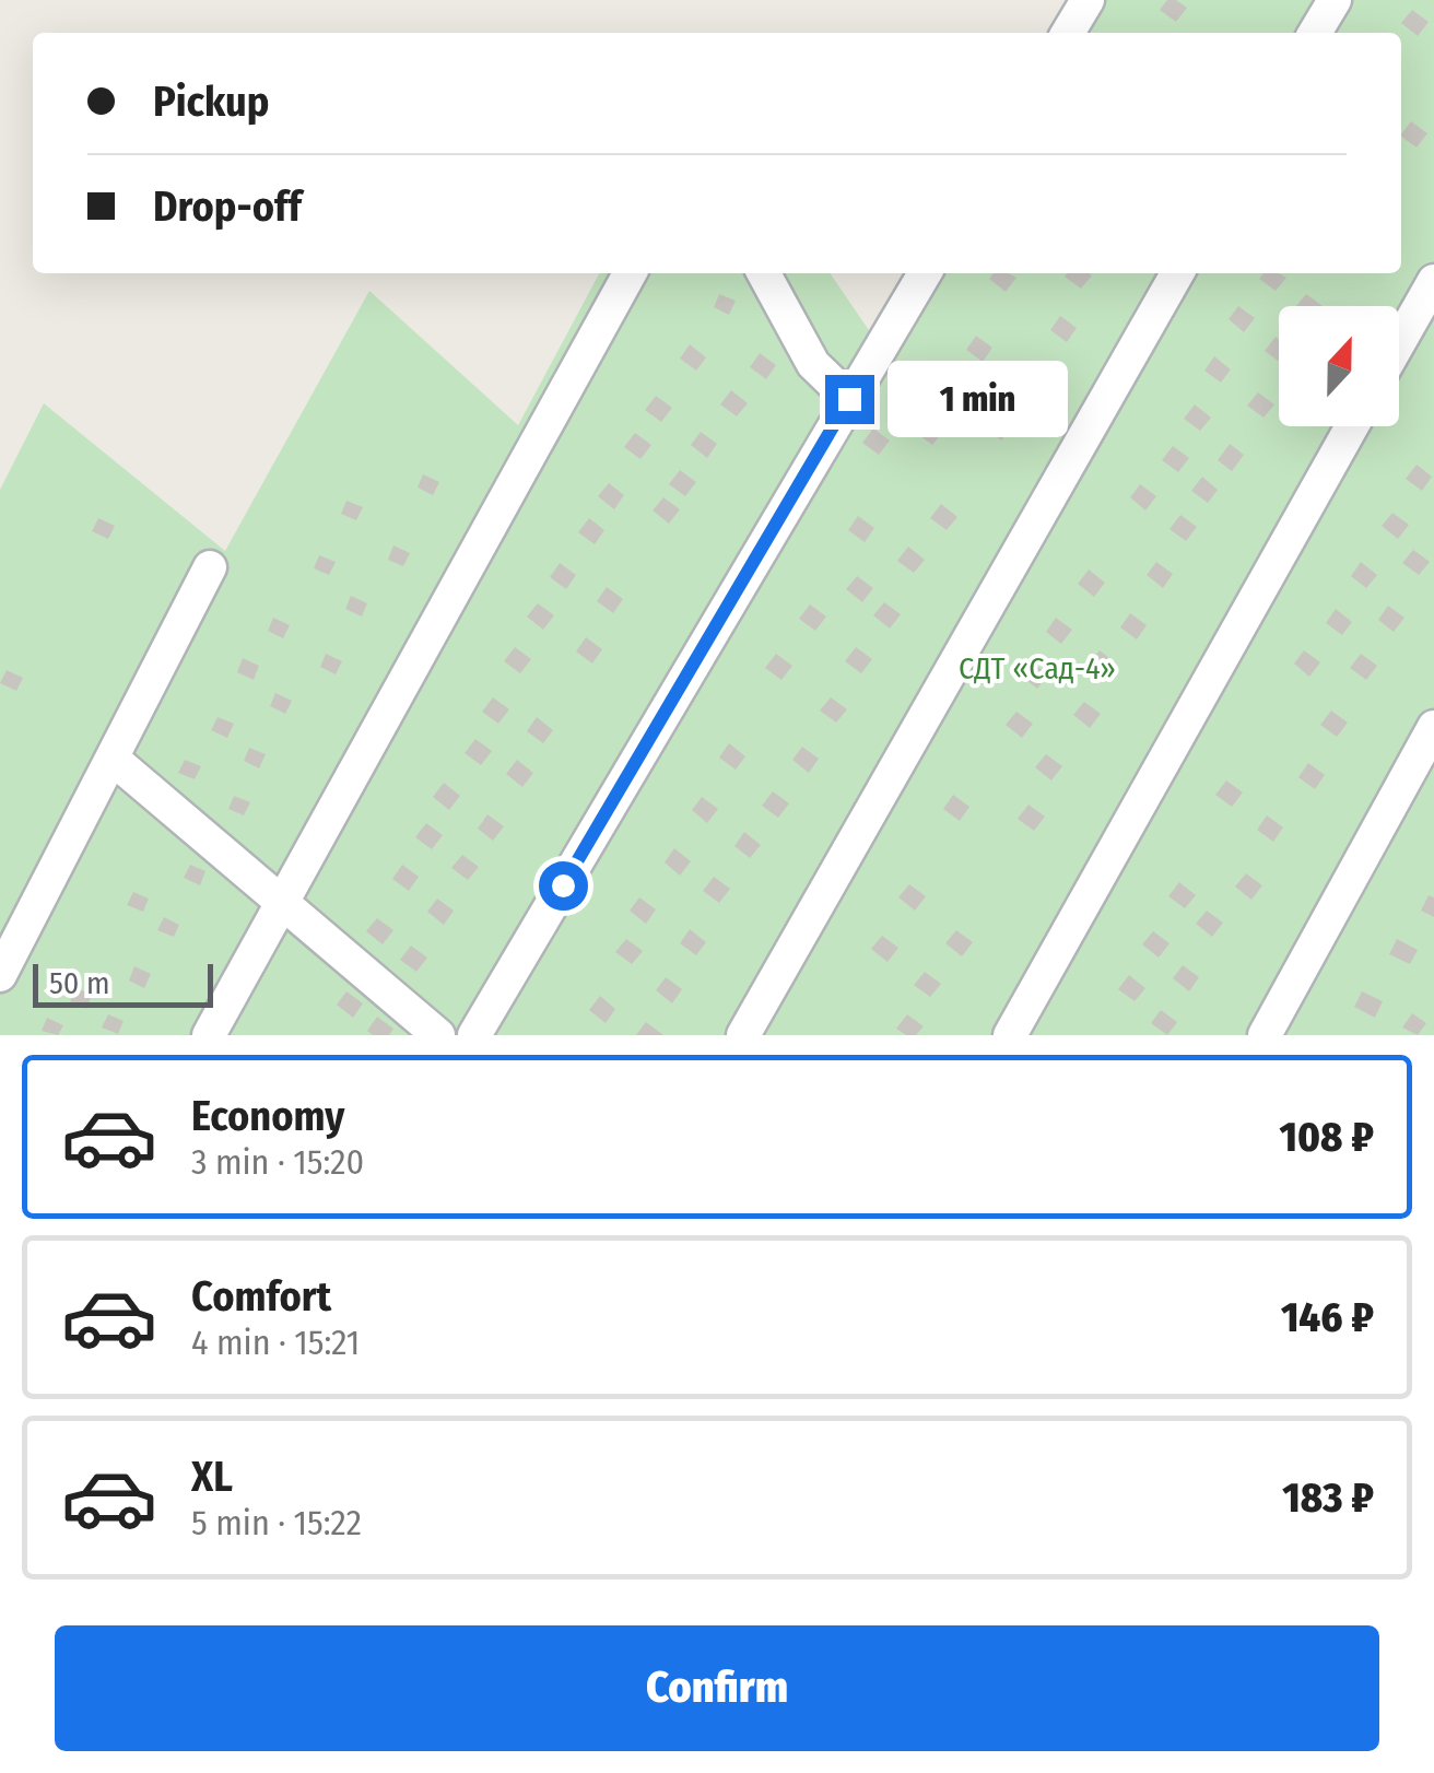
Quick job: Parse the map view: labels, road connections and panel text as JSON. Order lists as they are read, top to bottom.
{
  "parks": ["СДТ «Сад-4»"],
  "scale_bar": "50 m",
  "north": "top",
  "page": {
    "banner": ["Pickup", "Drop-off"],
    "bubble": "1 min",
    "scale": "50 m",
    "list": [
      {
        "name": "Economy",
        "note": "3 min · 15:20",
        "value": "108 ₽"
      },
      {
        "name": "Comfort",
        "note": "4 min · 15:21",
        "value": "146 ₽"
      },
      {
        "name": "XL",
        "note": "5 min · 15:22",
        "value": "183 ₽"
      }
    ],
    "buttons": "Confirm"
  }
}
